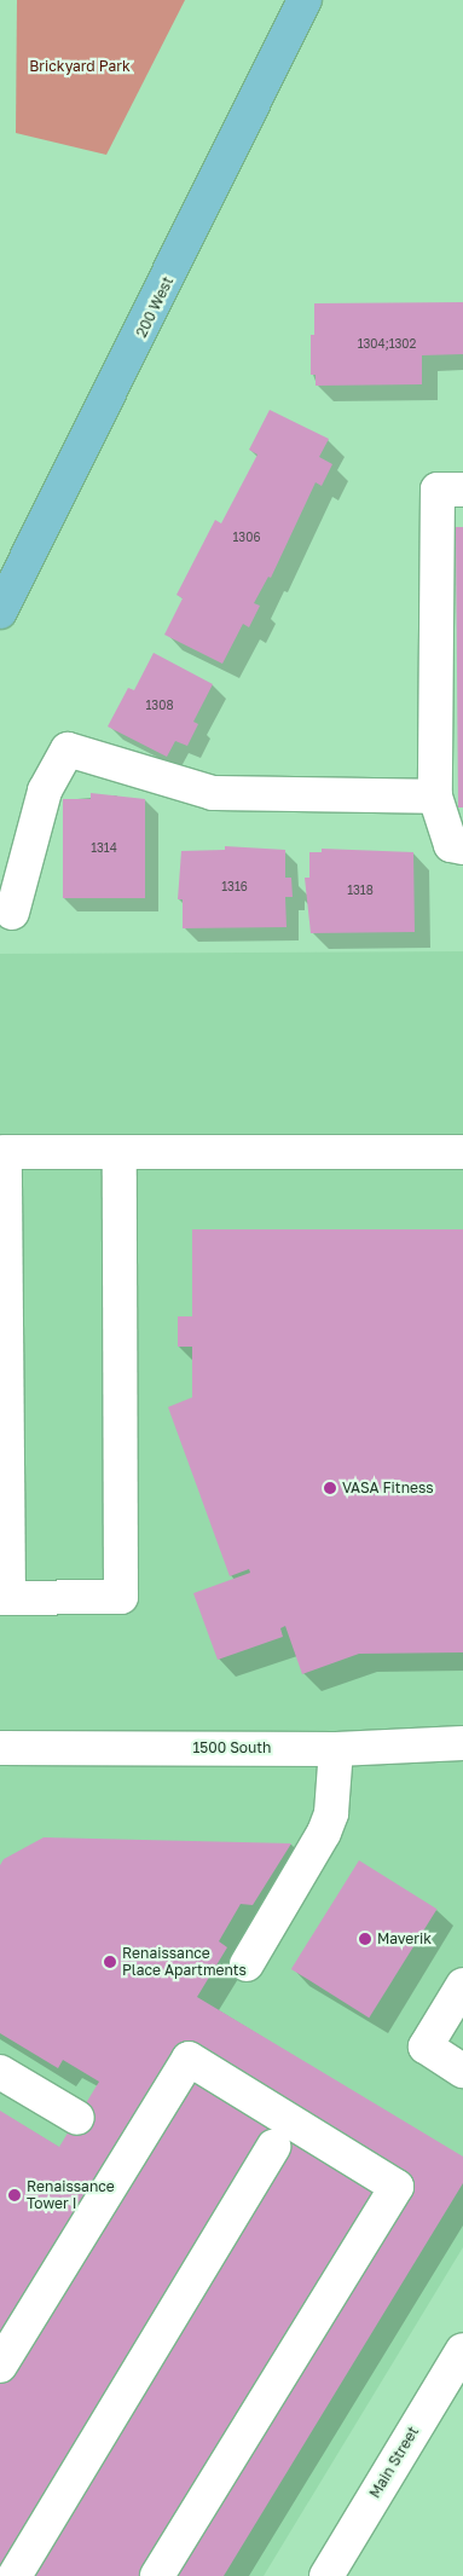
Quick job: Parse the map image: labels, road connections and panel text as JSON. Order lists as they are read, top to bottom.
{
  "streets": {
    "main road": ["200 West"],
    "street": ["1500 South", "Main Street"]
  },
  "parks": ["Brickyard Park"],
  "places": [
    "VASA Fitness",
    "Maverik",
    "Renaissance Place Apartments",
    "Renaissance Tower I"
  ],
  "house_numbers": [
    "1304;1302",
    "1306",
    "1308",
    "1314",
    "1316",
    "1318"
  ]
}
